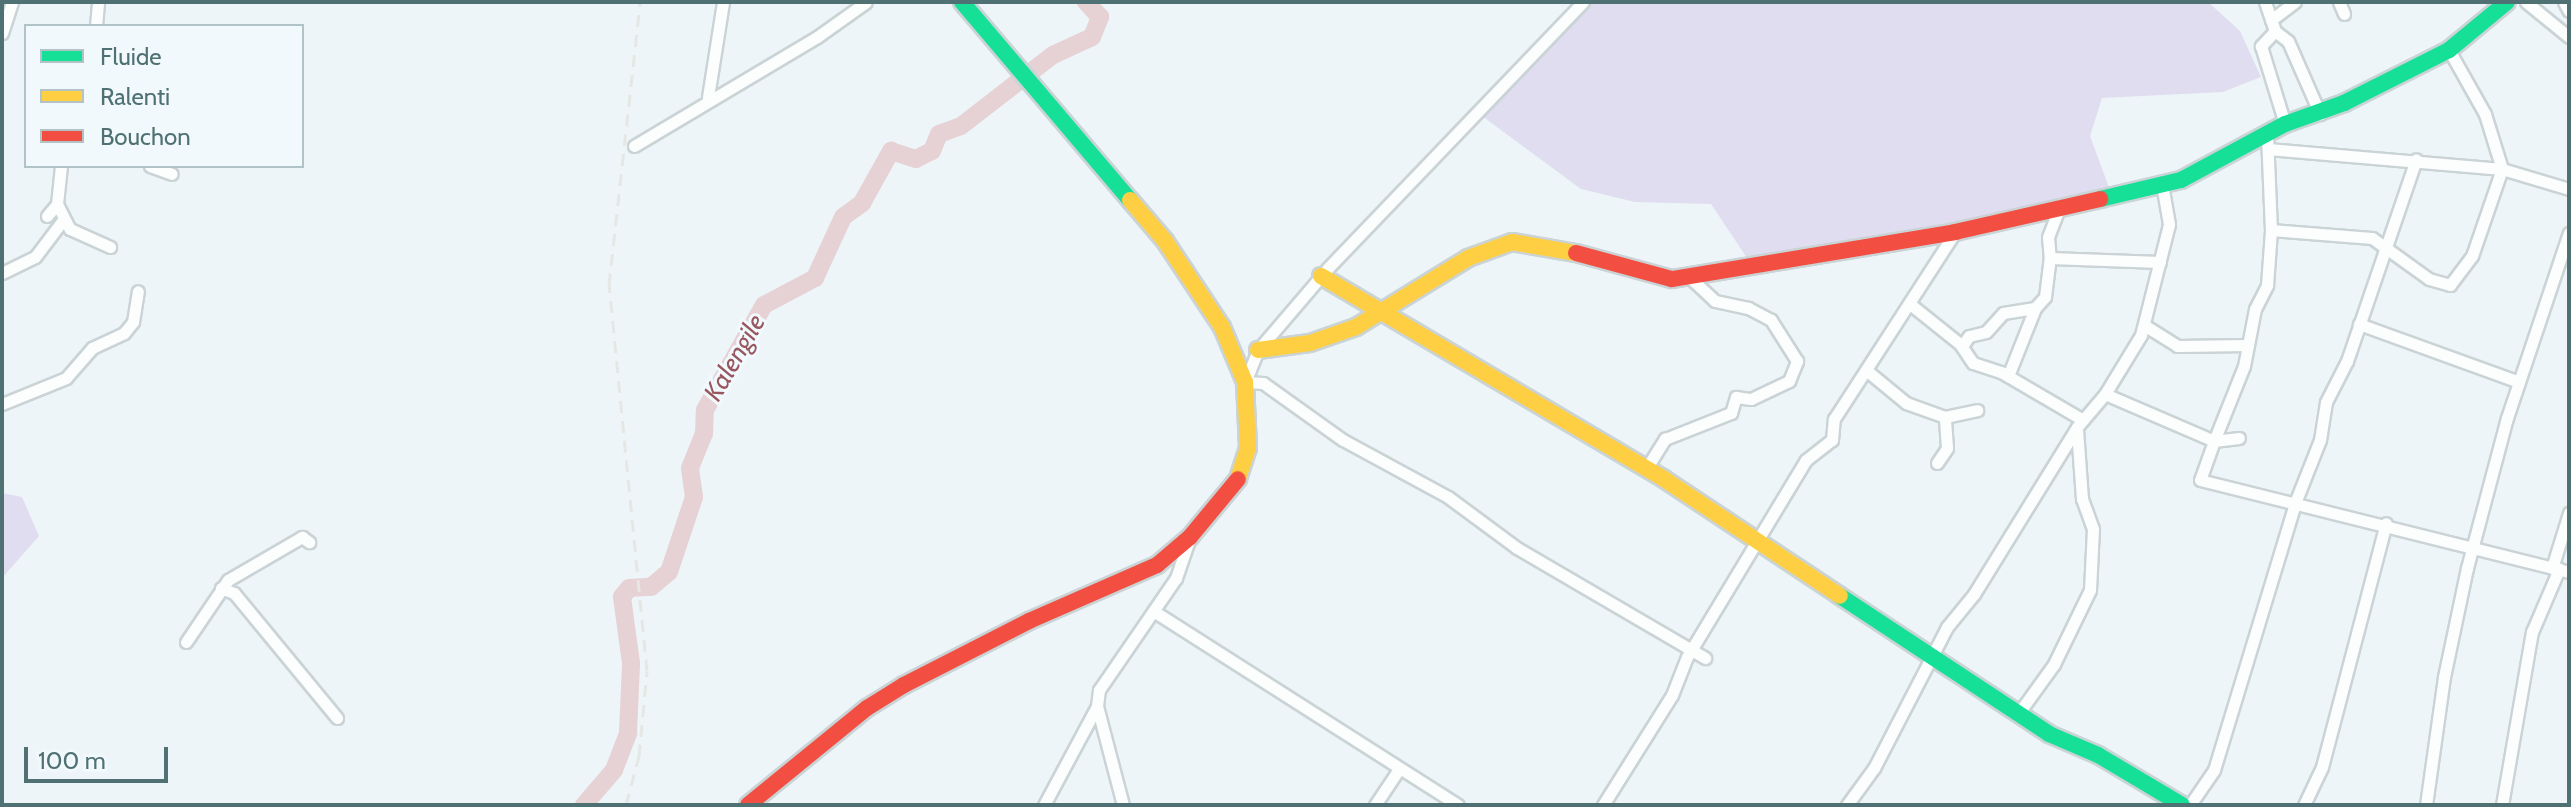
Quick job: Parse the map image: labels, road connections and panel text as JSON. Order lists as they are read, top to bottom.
{
  "water": ["Kalengile"],
  "legend": ["Fluide", "Ralenti", "Bouchon"],
  "scale_bar": "100 m"
}
